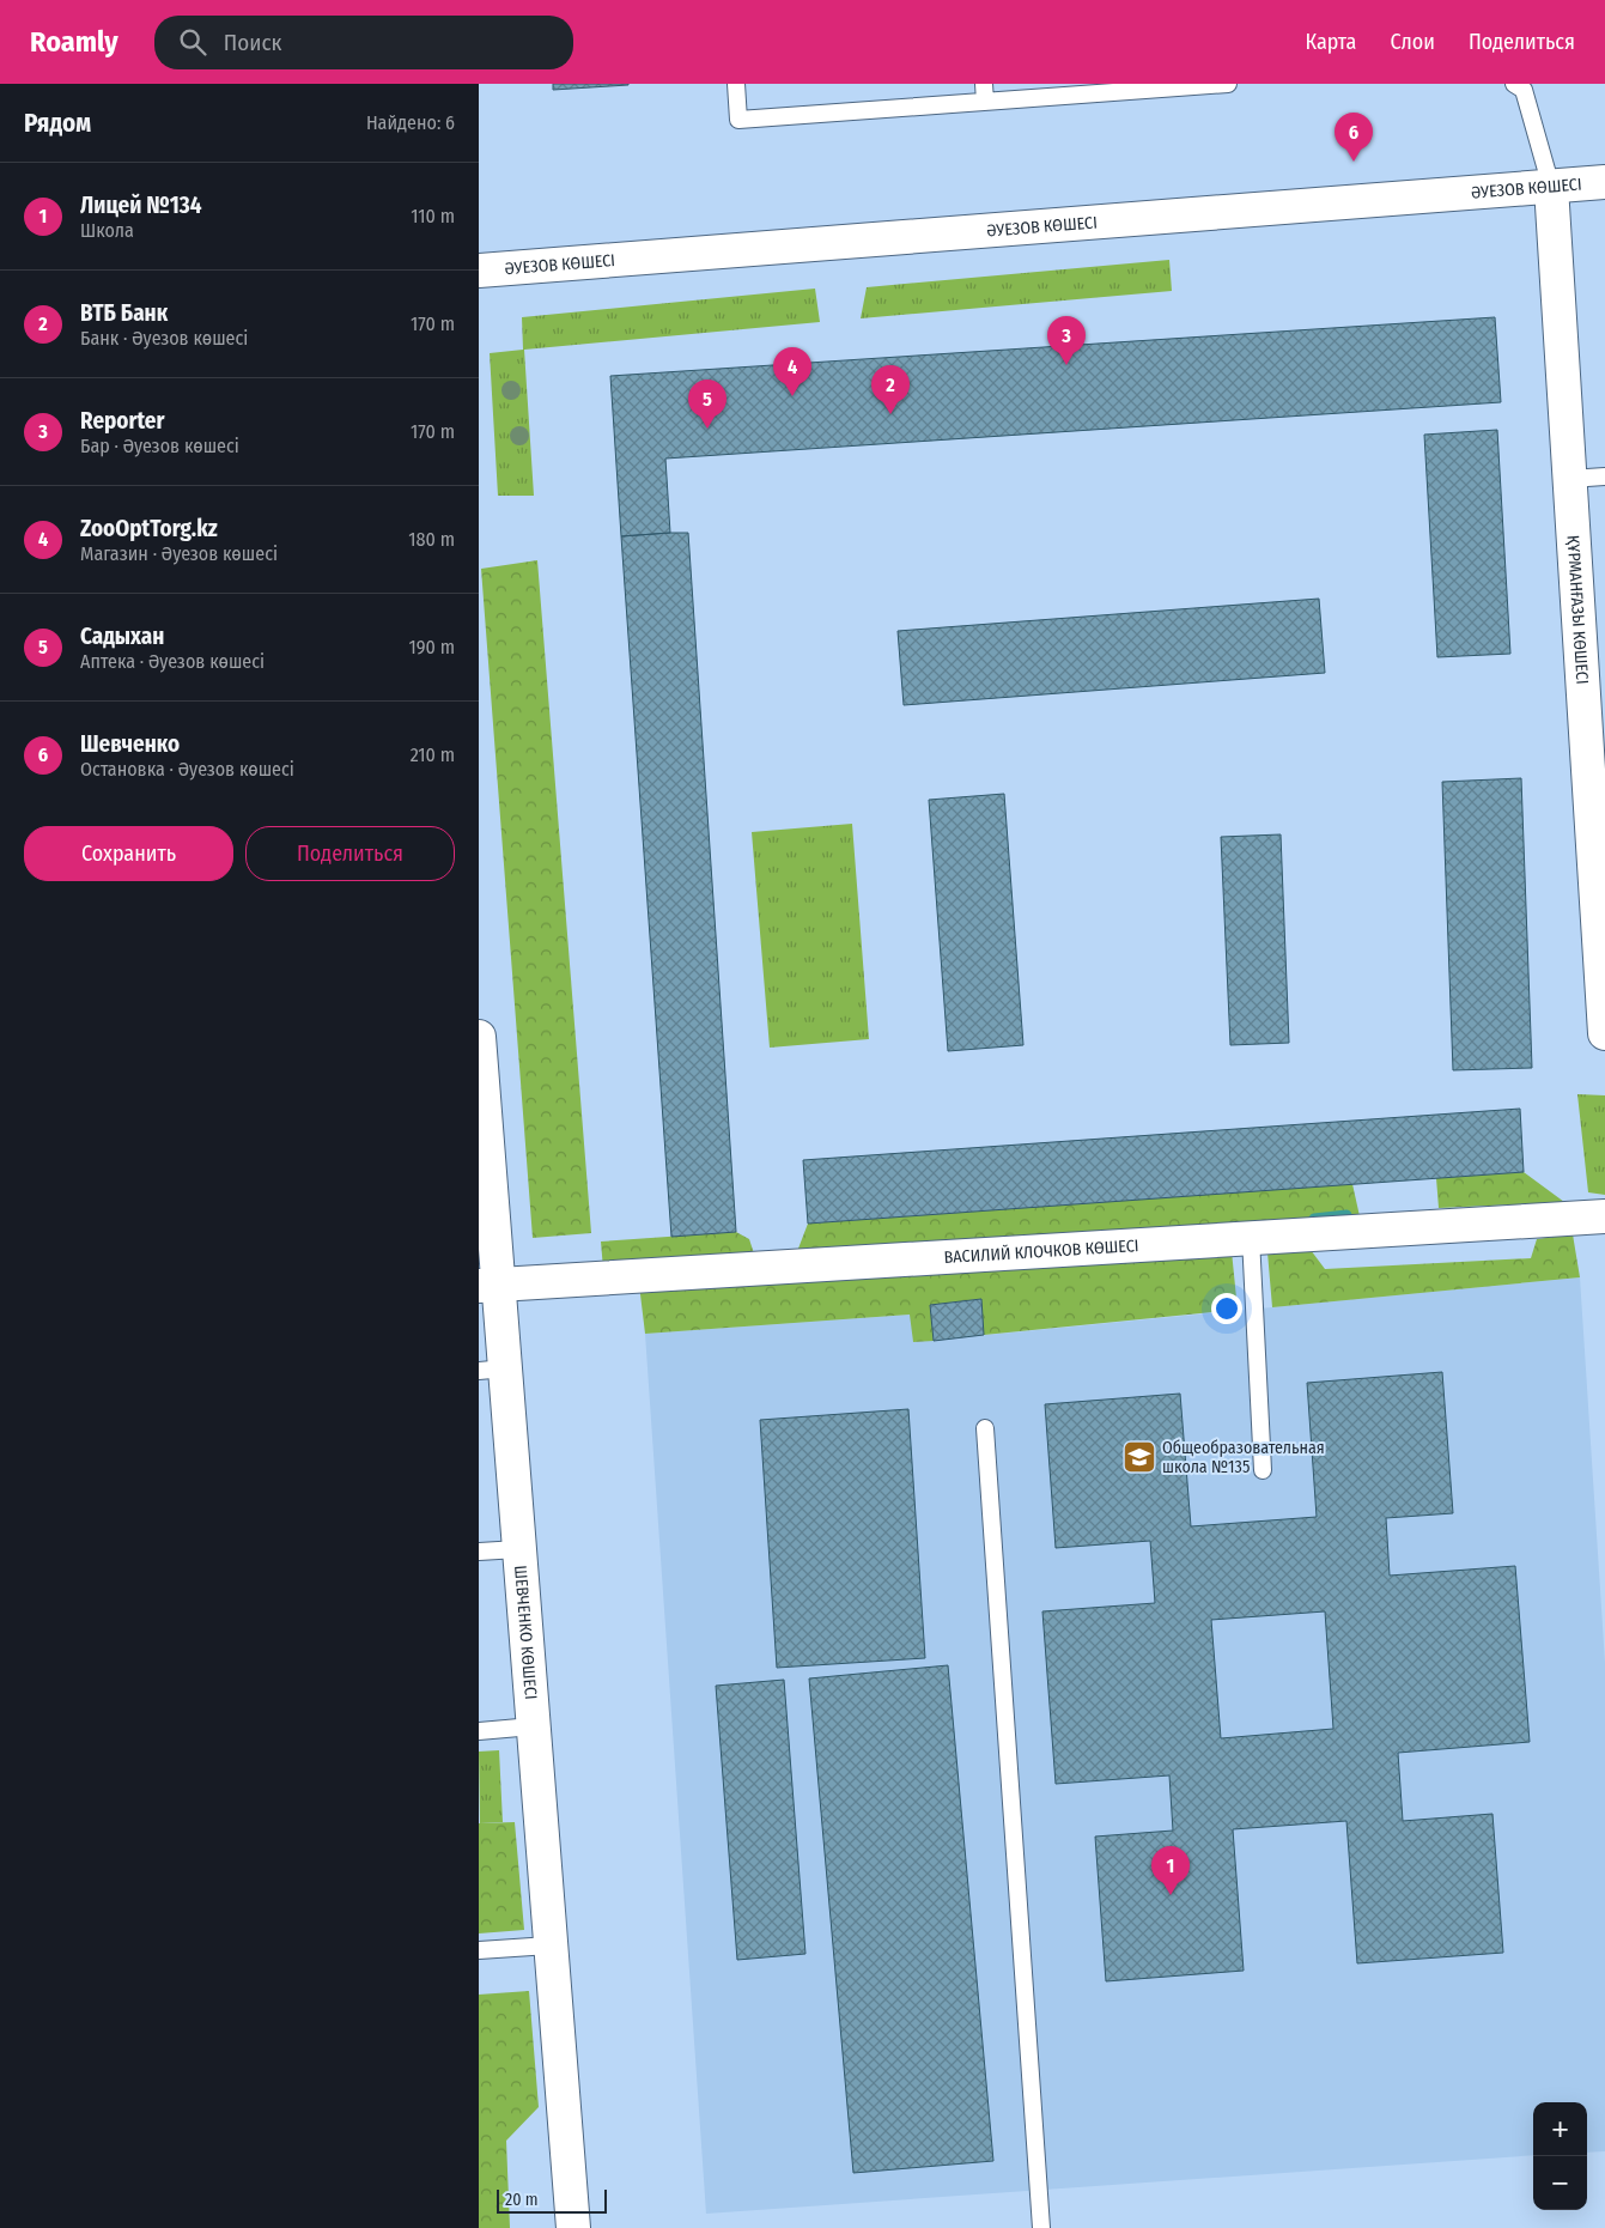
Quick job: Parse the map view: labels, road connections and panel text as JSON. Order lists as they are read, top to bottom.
{
  "streets": {
    "street": [
      "ӘУЕЗОВ КӨШЕСІ",
      "ҚҰРМАНҒАЗЫ КӨШЕСІ",
      "ВАСИЛИЙ КЛОЧКОВ КӨШЕСІ",
      "ШЕВЧЕНКО КӨШЕСІ"
    ]
  },
  "crossings": [
    ["ӘУЕЗОВ КӨШЕСІ", "ҚҰРМАНҒАЗЫ КӨШЕСІ"],
    ["ВАСИЛИЙ КЛОЧКОВ КӨШЕСІ", "ШЕВЧЕНКО КӨШЕСІ"]
  ],
  "places": {
    "school or university": ["Общеобразовательная школа №135"]
  },
  "scale_bar": "20 m",
  "page": {
    "header": "Roamly",
    "search": "Поиск",
    "nav": ["Карта", "Слои", "Поделиться"],
    "heading": ["Рядом", "Найдено: 6"],
    "pins": [
      "6",
      "3",
      "4",
      "2",
      "5",
      "1"
    ],
    "list": [
      {
        "mark": "1",
        "name": "Лицей №134",
        "note": "Школа",
        "value": "110 m"
      },
      {
        "mark": "2",
        "name": "ВТБ Банк",
        "note": "Банк · Әуезов көшесі",
        "value": "170 m"
      },
      {
        "mark": "3",
        "name": "Reporter",
        "note": "Бар · Әуезов көшесі",
        "value": "170 m"
      },
      {
        "mark": "4",
        "name": "ZooOptTorg.kz",
        "note": "Магазин · Әуезов көшесі",
        "value": "180 m"
      },
      {
        "mark": "5",
        "name": "Садыхан",
        "note": "Аптека · Әуезов көшесі",
        "value": "190 m"
      },
      {
        "mark": "6",
        "name": "Шевченко",
        "note": "Остановка · Әуезов көшесі",
        "value": "210 m"
      }
    ],
    "buttons": ["Сохранить", "Поделиться"],
    "map_buttons": ["+", "−"],
    "scale": "20 m"
  }
}
